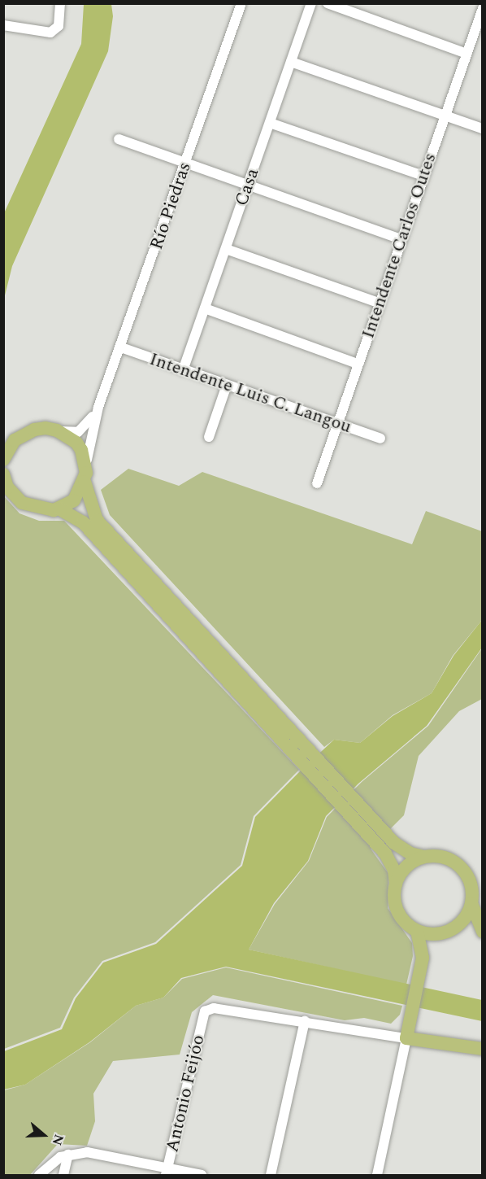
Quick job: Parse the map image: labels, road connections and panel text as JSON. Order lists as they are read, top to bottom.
{
  "streets": {
    "street": [
      "Casa",
      "Río Piedras",
      "Intendente Carlos Outes",
      "Intendente Luis C. Langou",
      "Antonio Feijóo"
    ]
  },
  "crossings": [
    ["Casa", "Intendente Luis C. Langou"],
    ["Río Piedras", "Intendente Luis C. Langou"],
    ["Intendente Carlos Outes", "Intendente Luis C. Langou"]
  ],
  "north": "right"
}
